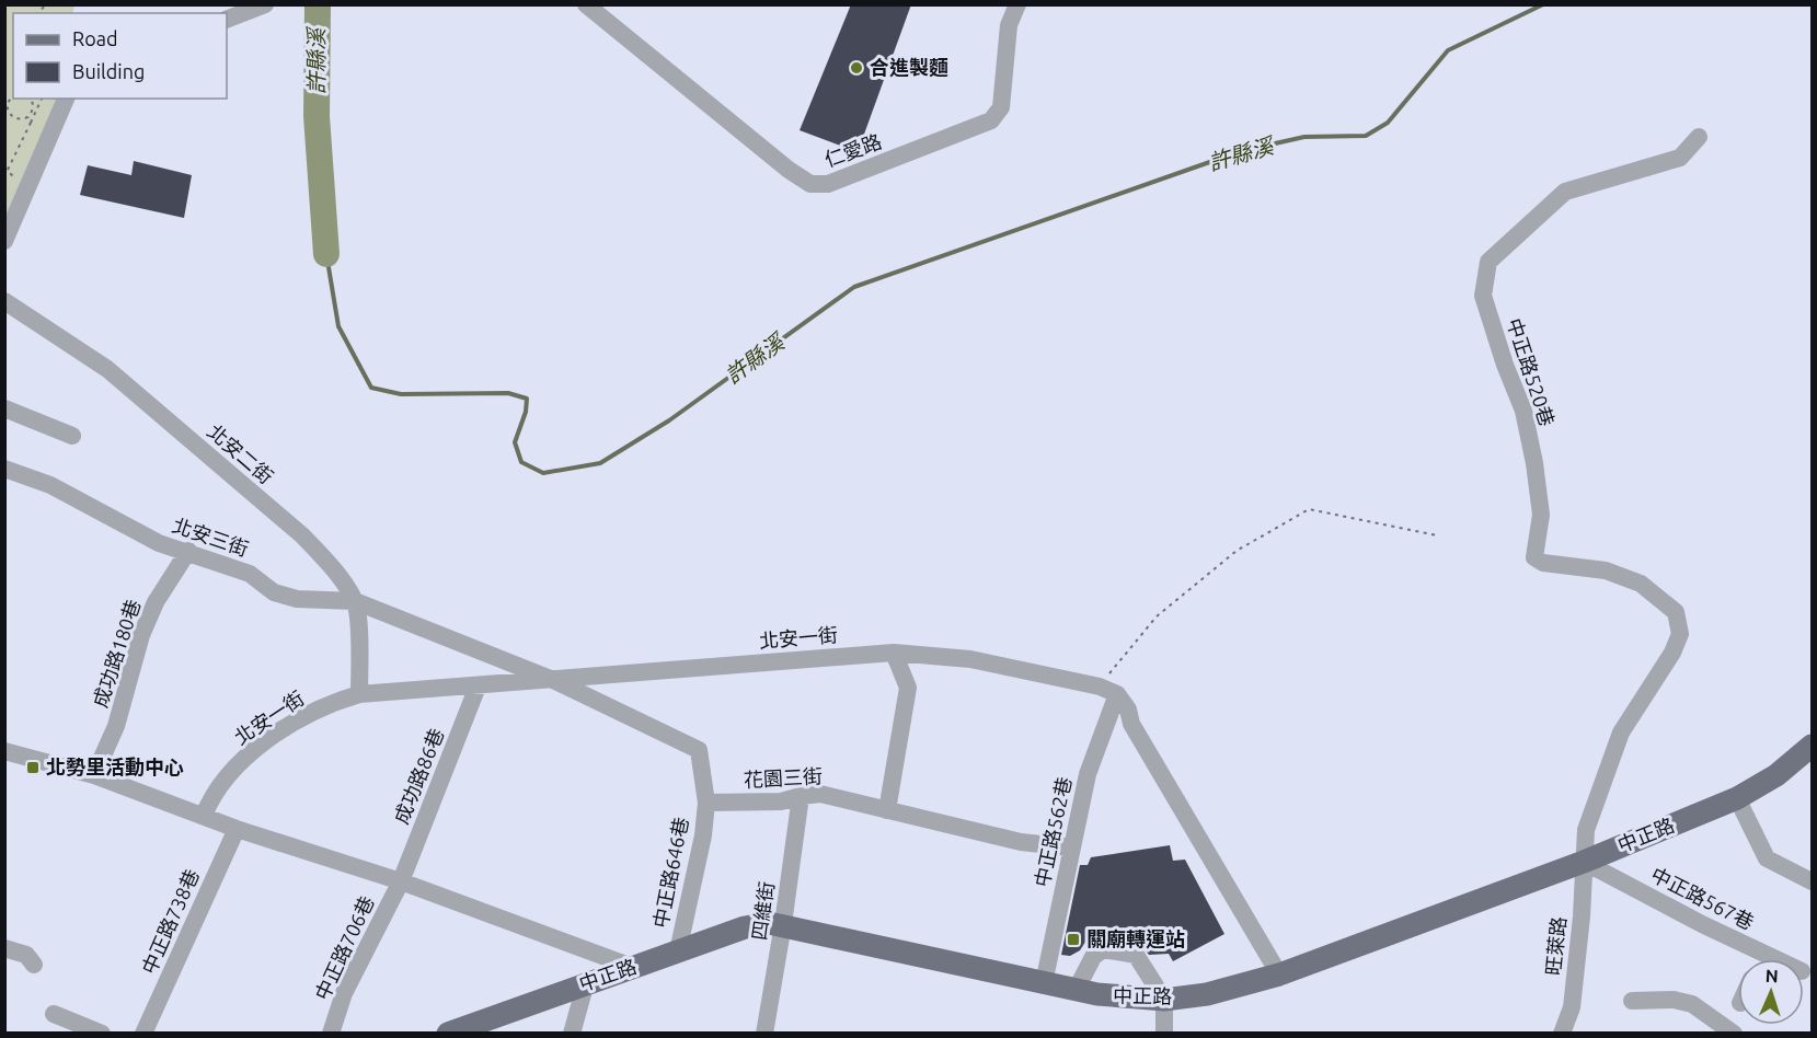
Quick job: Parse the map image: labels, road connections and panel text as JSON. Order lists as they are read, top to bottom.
{
  "streets": {
    "main road": ["中正路"],
    "street": [
      "仁愛路",
      "中正路520巷",
      "北安二街",
      "北安三街",
      "北安一街",
      "成功路180巷",
      "成功路86巷",
      "花園三街",
      "中正路562巷",
      "中正路646巷",
      "中正路567巷",
      "四維街",
      "中正路738巷",
      "旺萊路",
      "中正路706巷"
    ]
  },
  "crossings": [
    ["中正路520巷", "中正路"],
    ["中正路520巷", "中正路567巷"],
    ["中正路520巷", "旺萊路"],
    ["北安二街", "北安三街"],
    ["北安三街", "北安一街"],
    ["北安三街", "成功路180巷"],
    ["北安一街", "成功路86巷"],
    ["北安一街", "中正路562巷"],
    ["成功路86巷", "中正路706巷"],
    ["花園三街", "中正路562巷"],
    ["花園三街", "中正路646巷"],
    ["花園三街", "四維街"],
    ["中正路562巷", "中正路"],
    ["中正路", "中正路646巷"],
    ["中正路", "中正路567巷"],
    ["中正路", "四維街"],
    ["中正路", "旺萊路"],
    ["中正路567巷", "旺萊路"]
  ],
  "water": ["許縣溪"],
  "places": {
    "other": ["合進製麵"],
    "transit": ["北勢里活動中心", "關廟轉運站"]
  },
  "legend": ["Road", "Building"],
  "north": "top"
}
